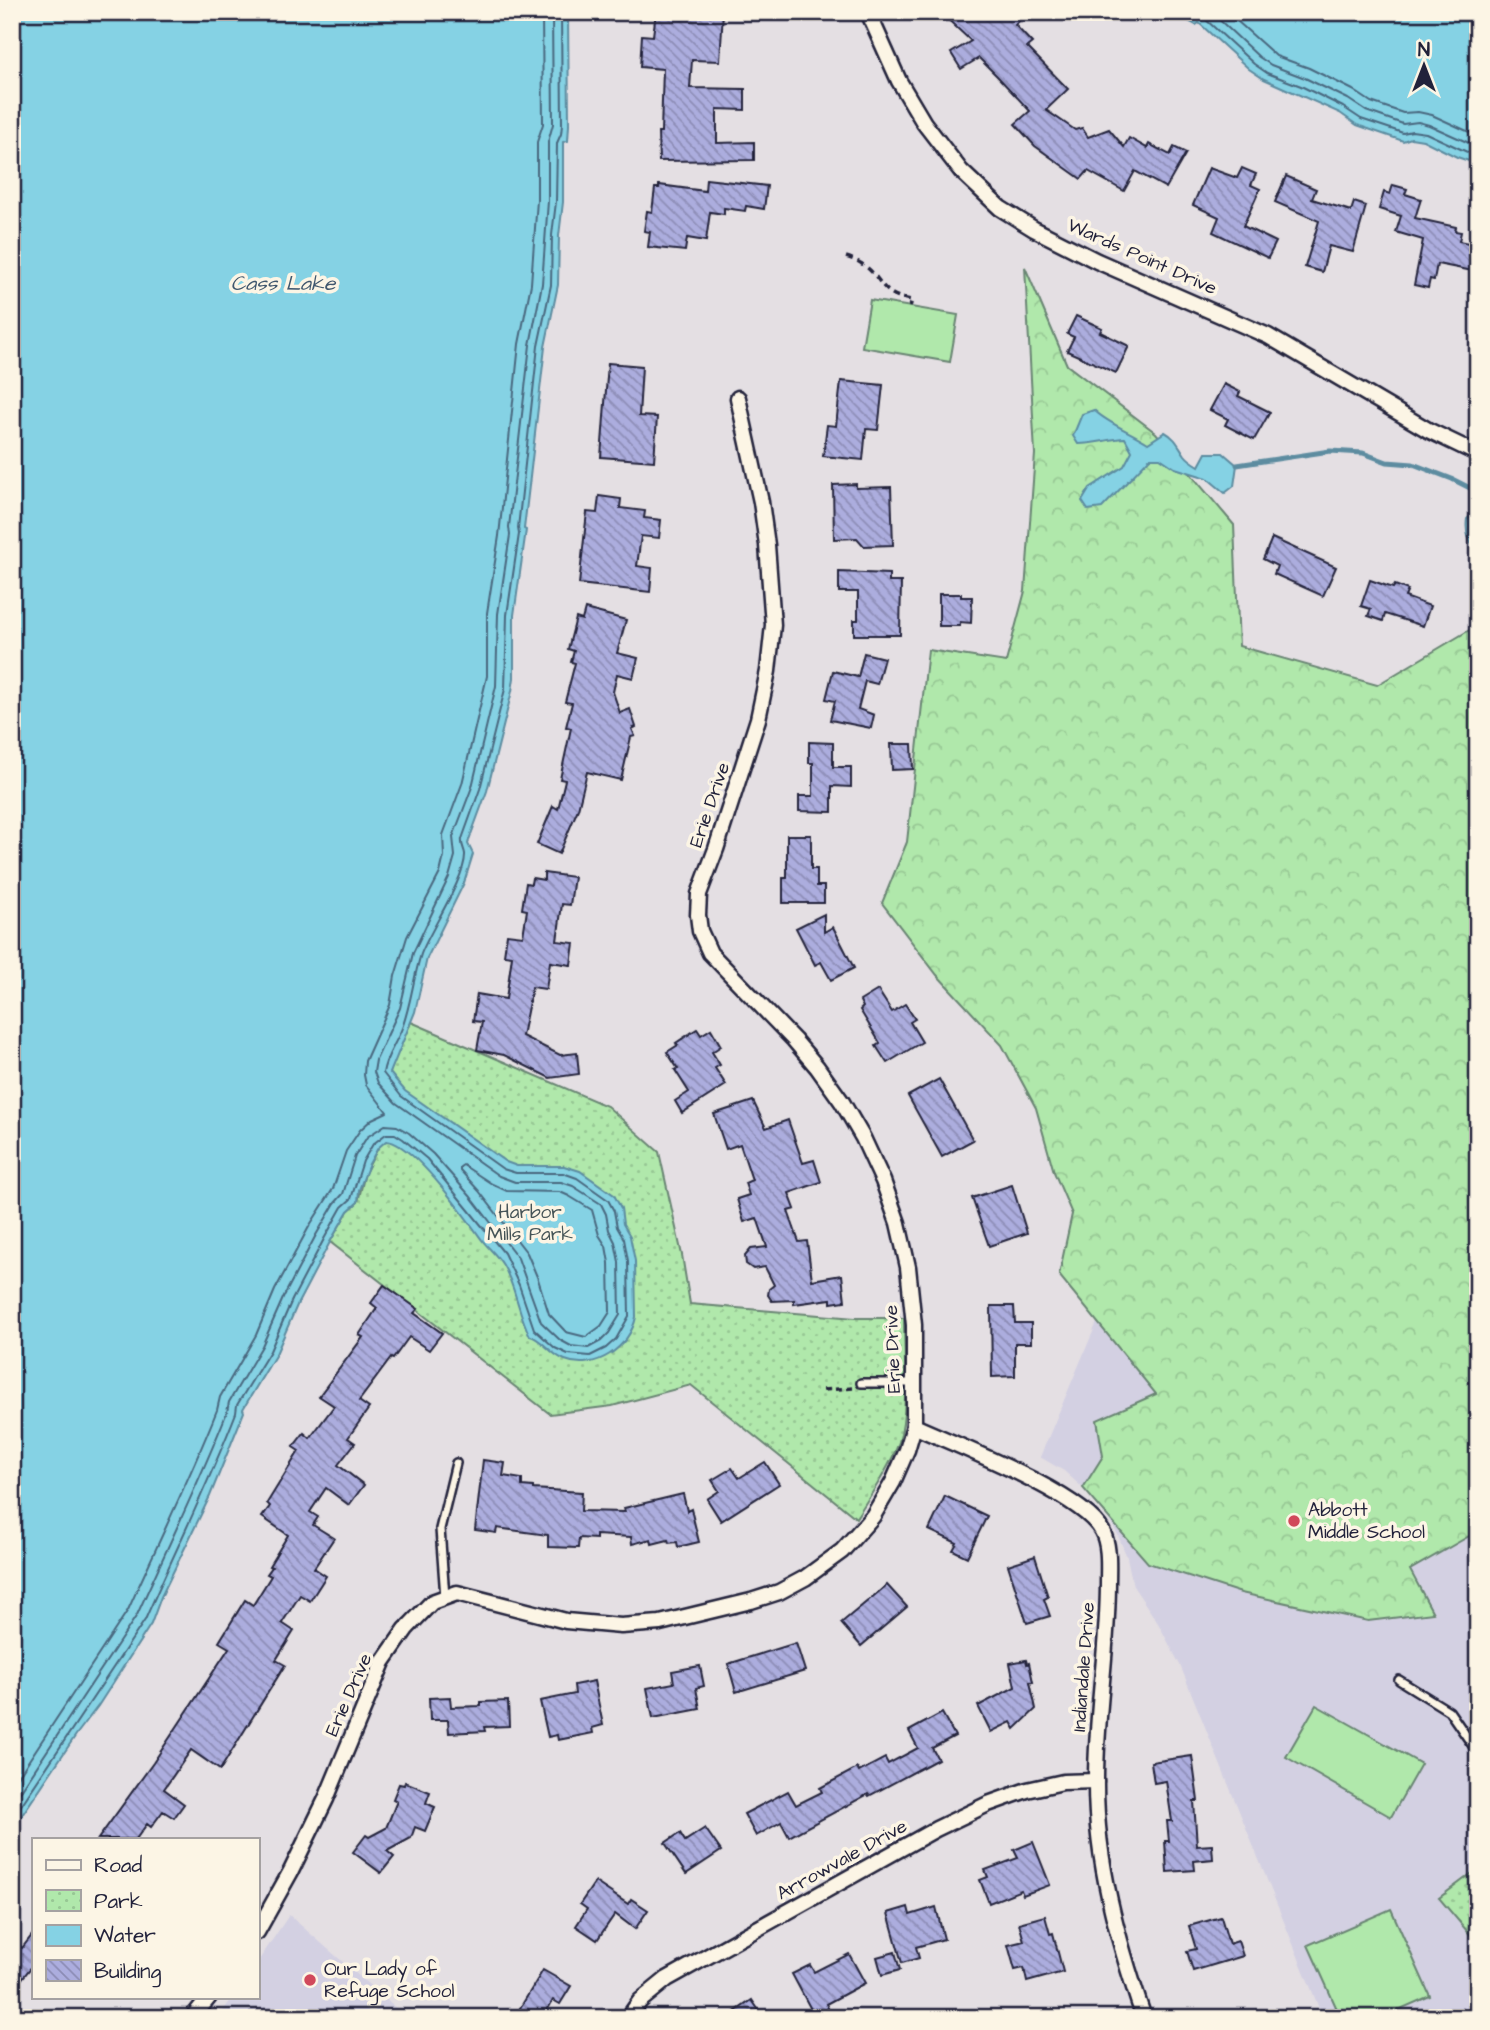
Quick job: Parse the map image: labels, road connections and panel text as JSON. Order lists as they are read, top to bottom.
{
  "streets": {
    "street": [
      "Wards Point Drive",
      "Erie Drive",
      "Indiandale Drive",
      "Arrowvale Drive"
    ]
  },
  "crossings": [
    ["Erie Drive", "Indiandale Drive"],
    ["Indiandale Drive", "Arrowvale Drive"]
  ],
  "water": ["Cass Lake"],
  "parks": ["Harbor Mills Park"],
  "places": ["Abbott Middle School", "Our Lady of Refuge School"],
  "legend": [
    "Road",
    "Park",
    "Water",
    "Building"
  ],
  "north": "top"
}
